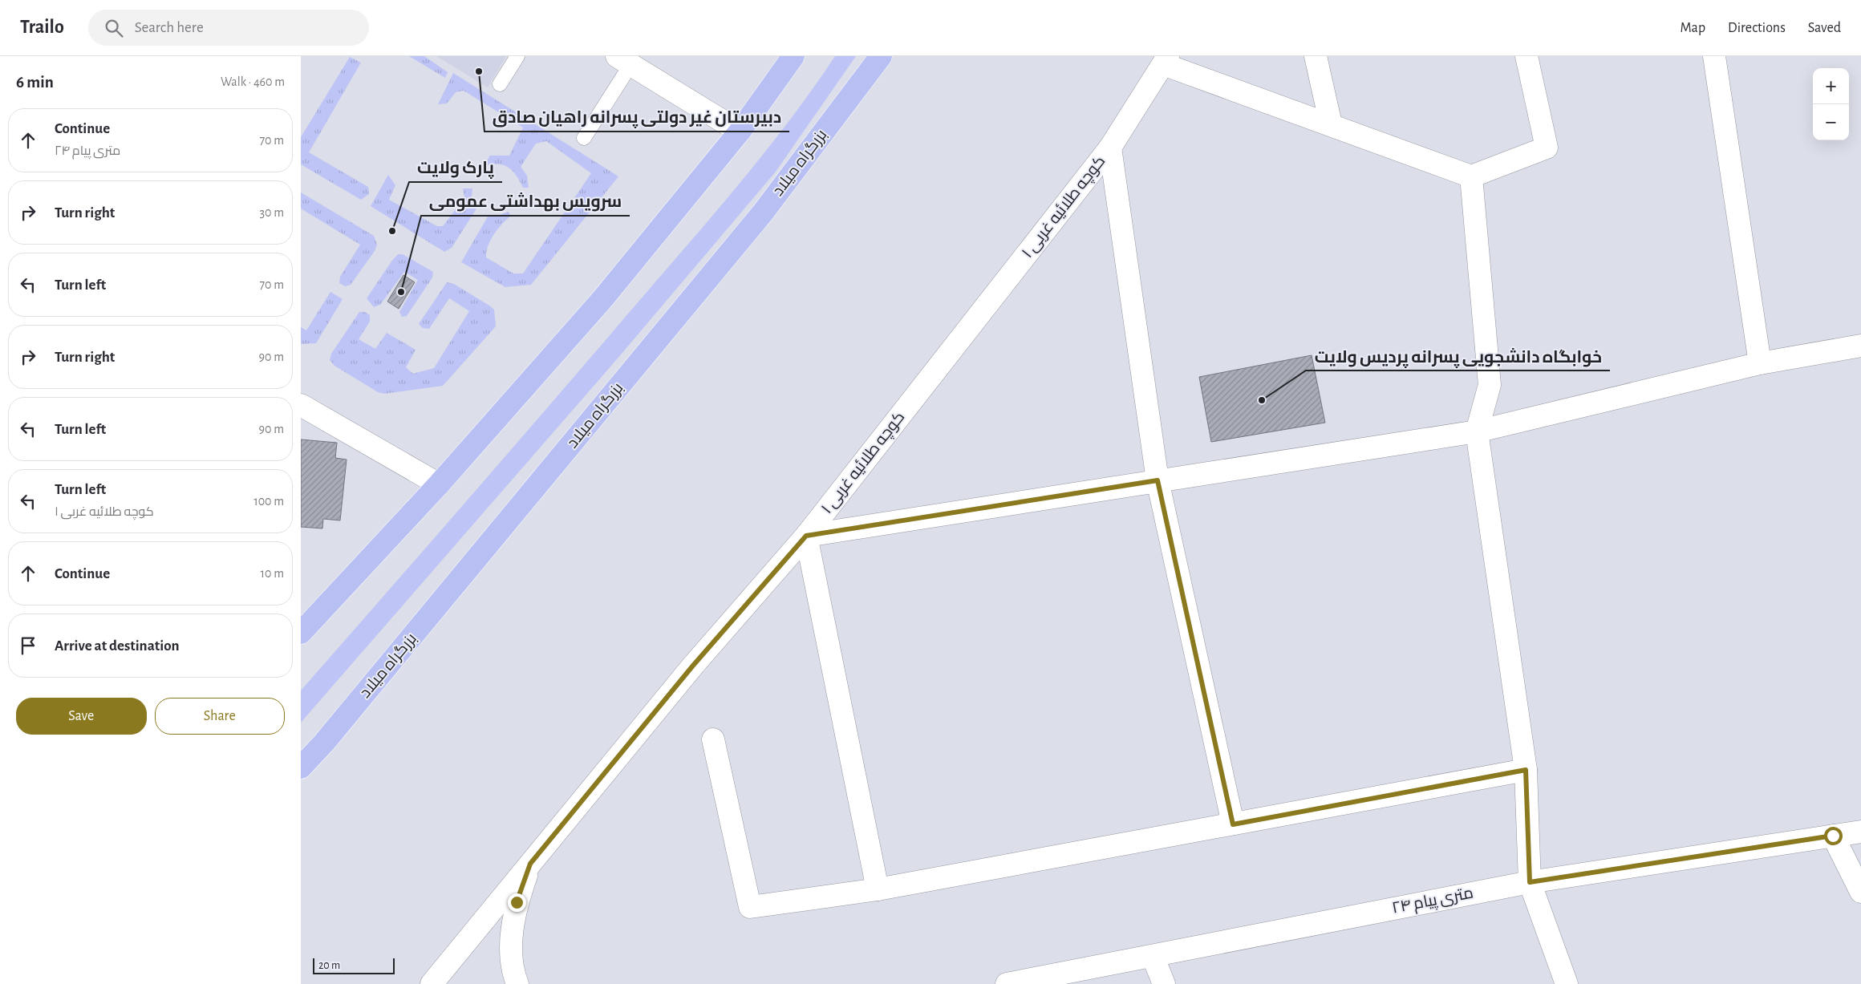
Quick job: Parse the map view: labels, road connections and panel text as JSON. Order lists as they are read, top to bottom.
{
  "streets": {
    "highway": ["بزرگراه میلاد"],
    "street": ["کوچه طلائیه غربی ۱", "۲۴ متری پیام"]
  },
  "places": [
    "دبیرستان غیر دولتی پسرانه راهیان صادق",
    "پارک ولایت",
    "سرویس بهداشتی عمومی",
    "خوابگاه دانشجویی پسرانه پردیس ولایت"
  ],
  "scale_bar": "20 m",
  "page": {
    "header": "Trailo",
    "search": "Search here",
    "nav": ["Map", "Directions", "Saved"],
    "heading": ["6 min", "Walk · 460 m"],
    "map_buttons": ["+", "−"],
    "list": [
      ["Continue", "۲۴ متری پیام", "70 m"],
      ["Turn right", "30 m"],
      ["Turn left", "70 m"],
      ["Turn right", "90 m"],
      ["Turn left", "90 m"],
      ["Turn left", "کوچه طلائیه غربی ۱", "100 m"],
      ["Continue", "10 m"],
      "Arrive at destination"
    ],
    "buttons": ["Save", "Share"],
    "scale": "20 m"
  }
}
